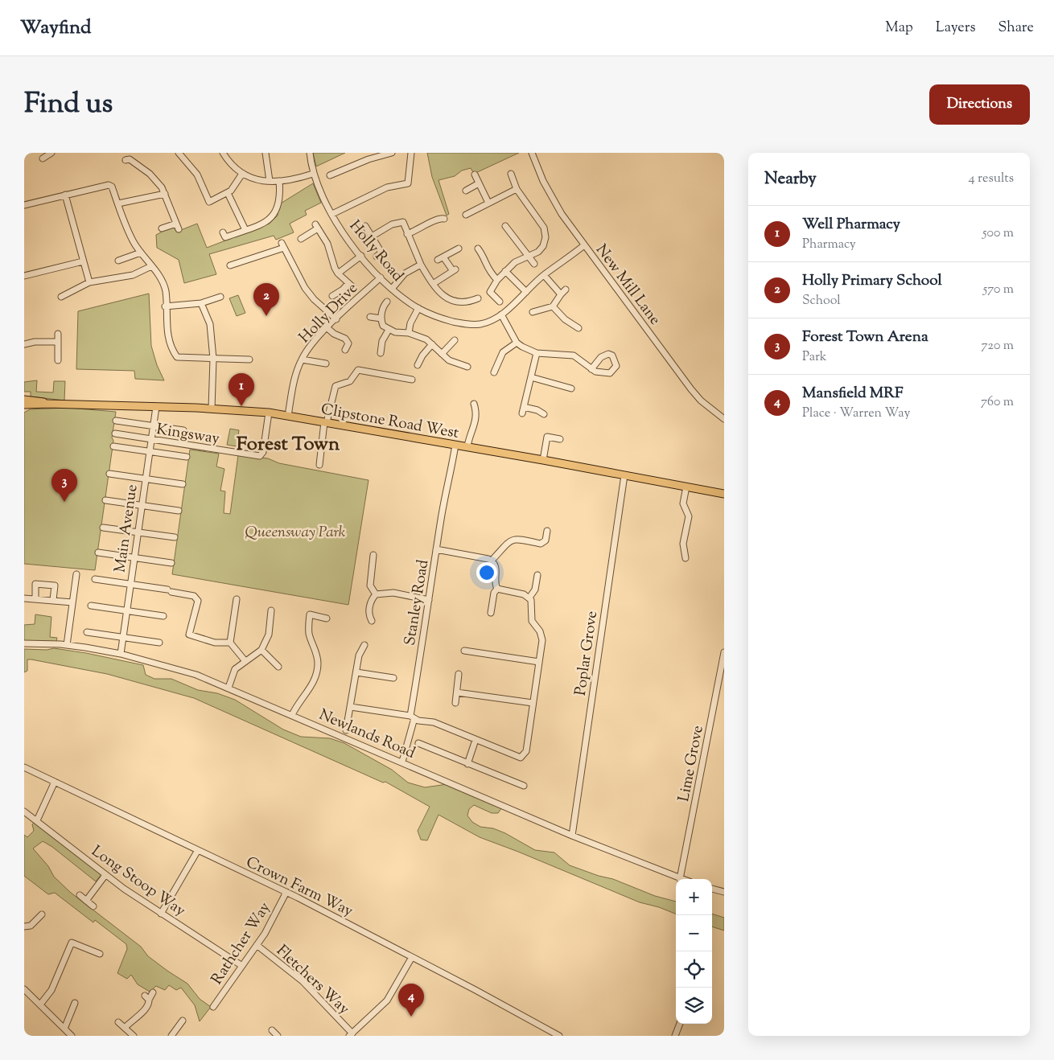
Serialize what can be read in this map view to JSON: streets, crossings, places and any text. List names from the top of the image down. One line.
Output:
{"streets":{"main road":["Clipstone Road West"],"street":["Holly Road","New Mill Lane","Holly Drive","Kingsway","Main Avenue","Stanley Road","Poplar Grove","Newlands Road","Lime Grove","Long Stoop Way","Crown Farm Way","Rathcher Way","Fletchers Way"]},"crossings":[["Holly Road","New Mill Lane"],["Holly Road","Holly Drive"],["Holly Drive","Clipstone Road West"],["Clipstone Road West","Kingsway"],["Clipstone Road West","Main Avenue"],["Clipstone Road West","Stanley Road"],["Clipstone Road West","Poplar Grove"],["Kingsway","Main Avenue"],["Main Avenue","Newlands Road"],["Stanley Road","Newlands Road"],["Poplar Grove","Newlands Road"],["Newlands Road","Lime Grove"],["Long Stoop Way","Rathcher Way"],["Crown Farm Way","Rathcher Way"],["Rathcher Way","Fletchers Way"]],"districts":["Forest Town"],"parks":["Queensway Park"],"page":{"header":"Wayfind","nav":["Map","Layers","Share"],"title":"Find us","buttons":"Directions","heading":["Nearby","4 results"],"list":[{"mark":"1","name":"Well Pharmacy","note":"Pharmacy","value":"500 m"},{"mark":"2","name":"Holly Primary School","note":"School","value":"570 m"},{"mark":"3","name":"Forest Town Arena","note":"Park","value":"720 m"},{"mark":"4","name":"Mansfield MRF","note":"Place · Warren Way","value":"760 m"}],"pins":["2","1","3","4"],"map_buttons":["+","−"]}}
